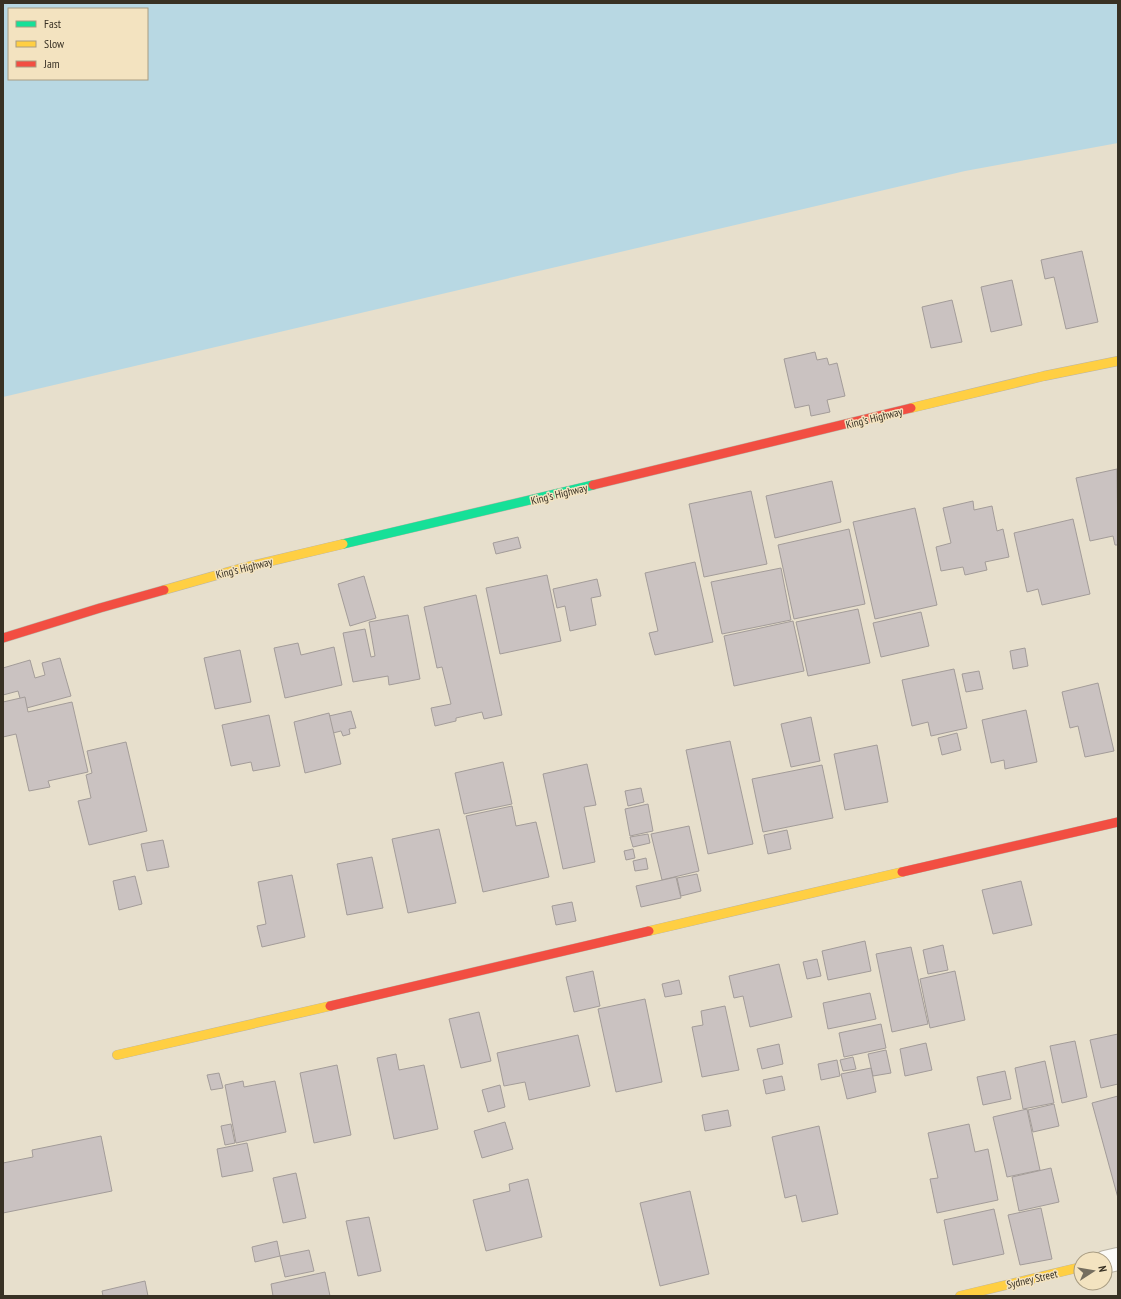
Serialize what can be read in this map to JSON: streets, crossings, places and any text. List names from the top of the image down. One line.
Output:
{"streets":{"main road":["King's Highway","Sydney Street"]},"legend":["Fast","Slow","Jam"],"north":"right"}
